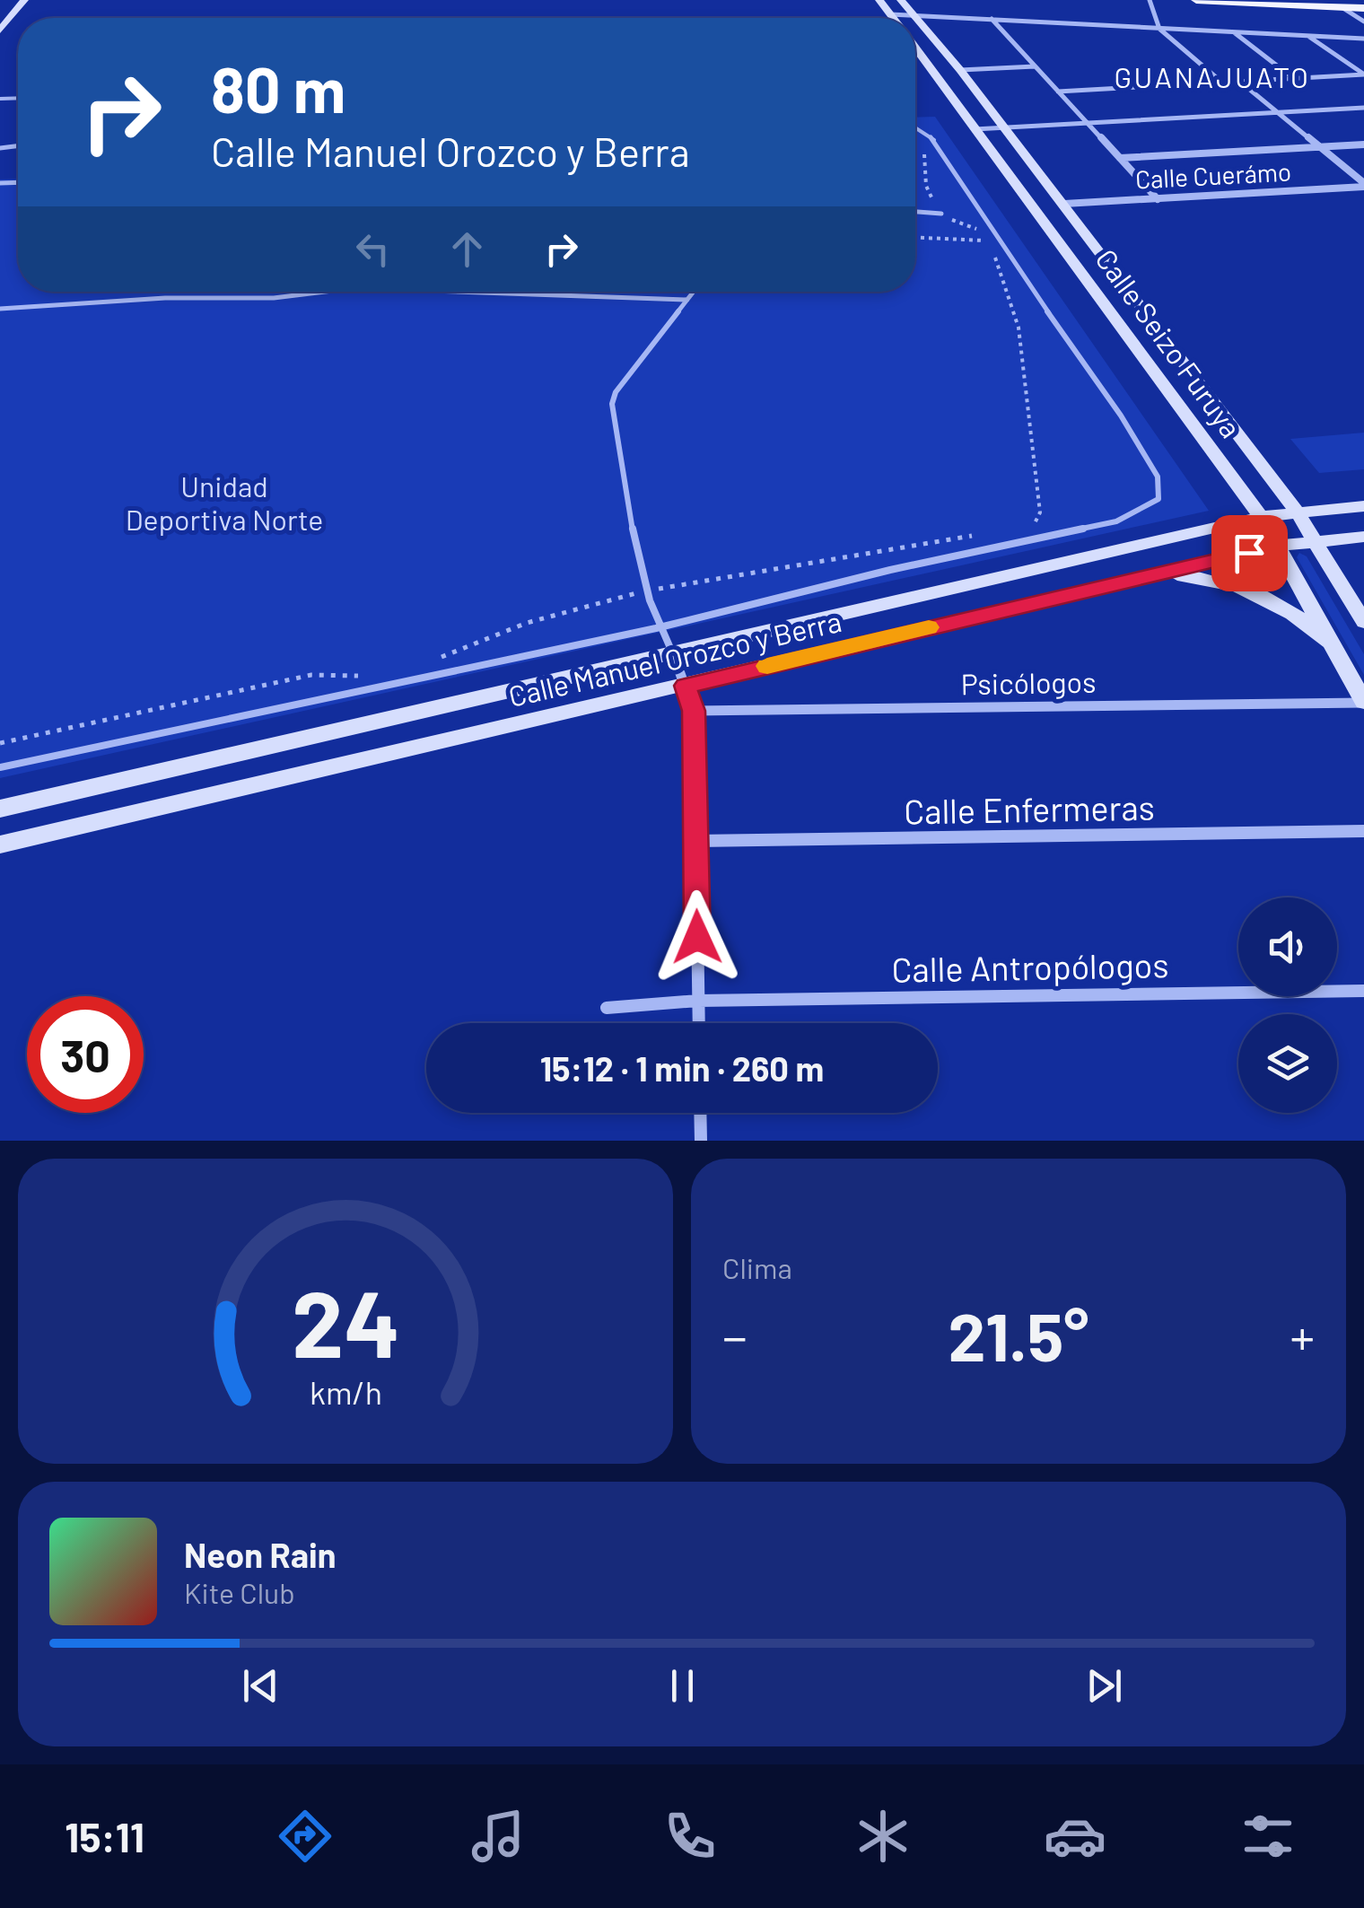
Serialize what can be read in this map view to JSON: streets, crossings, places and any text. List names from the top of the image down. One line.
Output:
{"streets":{"street":["Calle Cuerámo","Calle Seizo Furuya","Calle Manuel Orozco y Berra","Psicólogos","Calle Enfermeras","Calle Antropólogos"]},"crossings":[["Calle Cuerámo","Calle Seizo Furuya"],["Calle Seizo Furuya","Calle Manuel Orozco y Berra"],["Calle Seizo Furuya","Psicólogos"]],"districts":["GUANAJUATO"],"parks":["Unidad Deportiva Norte"],"page":{"turn":["80 m","Calle Manuel Orozco y Berra"],"limit":"30","trip":"15:12 · 1 min · 260 m","tile":"Clima","heat":["−","21.5°","+"],"song":["Neon Rain","Kite Club"],"tabs":"15:11","gauge":["24","km/h"]}}
